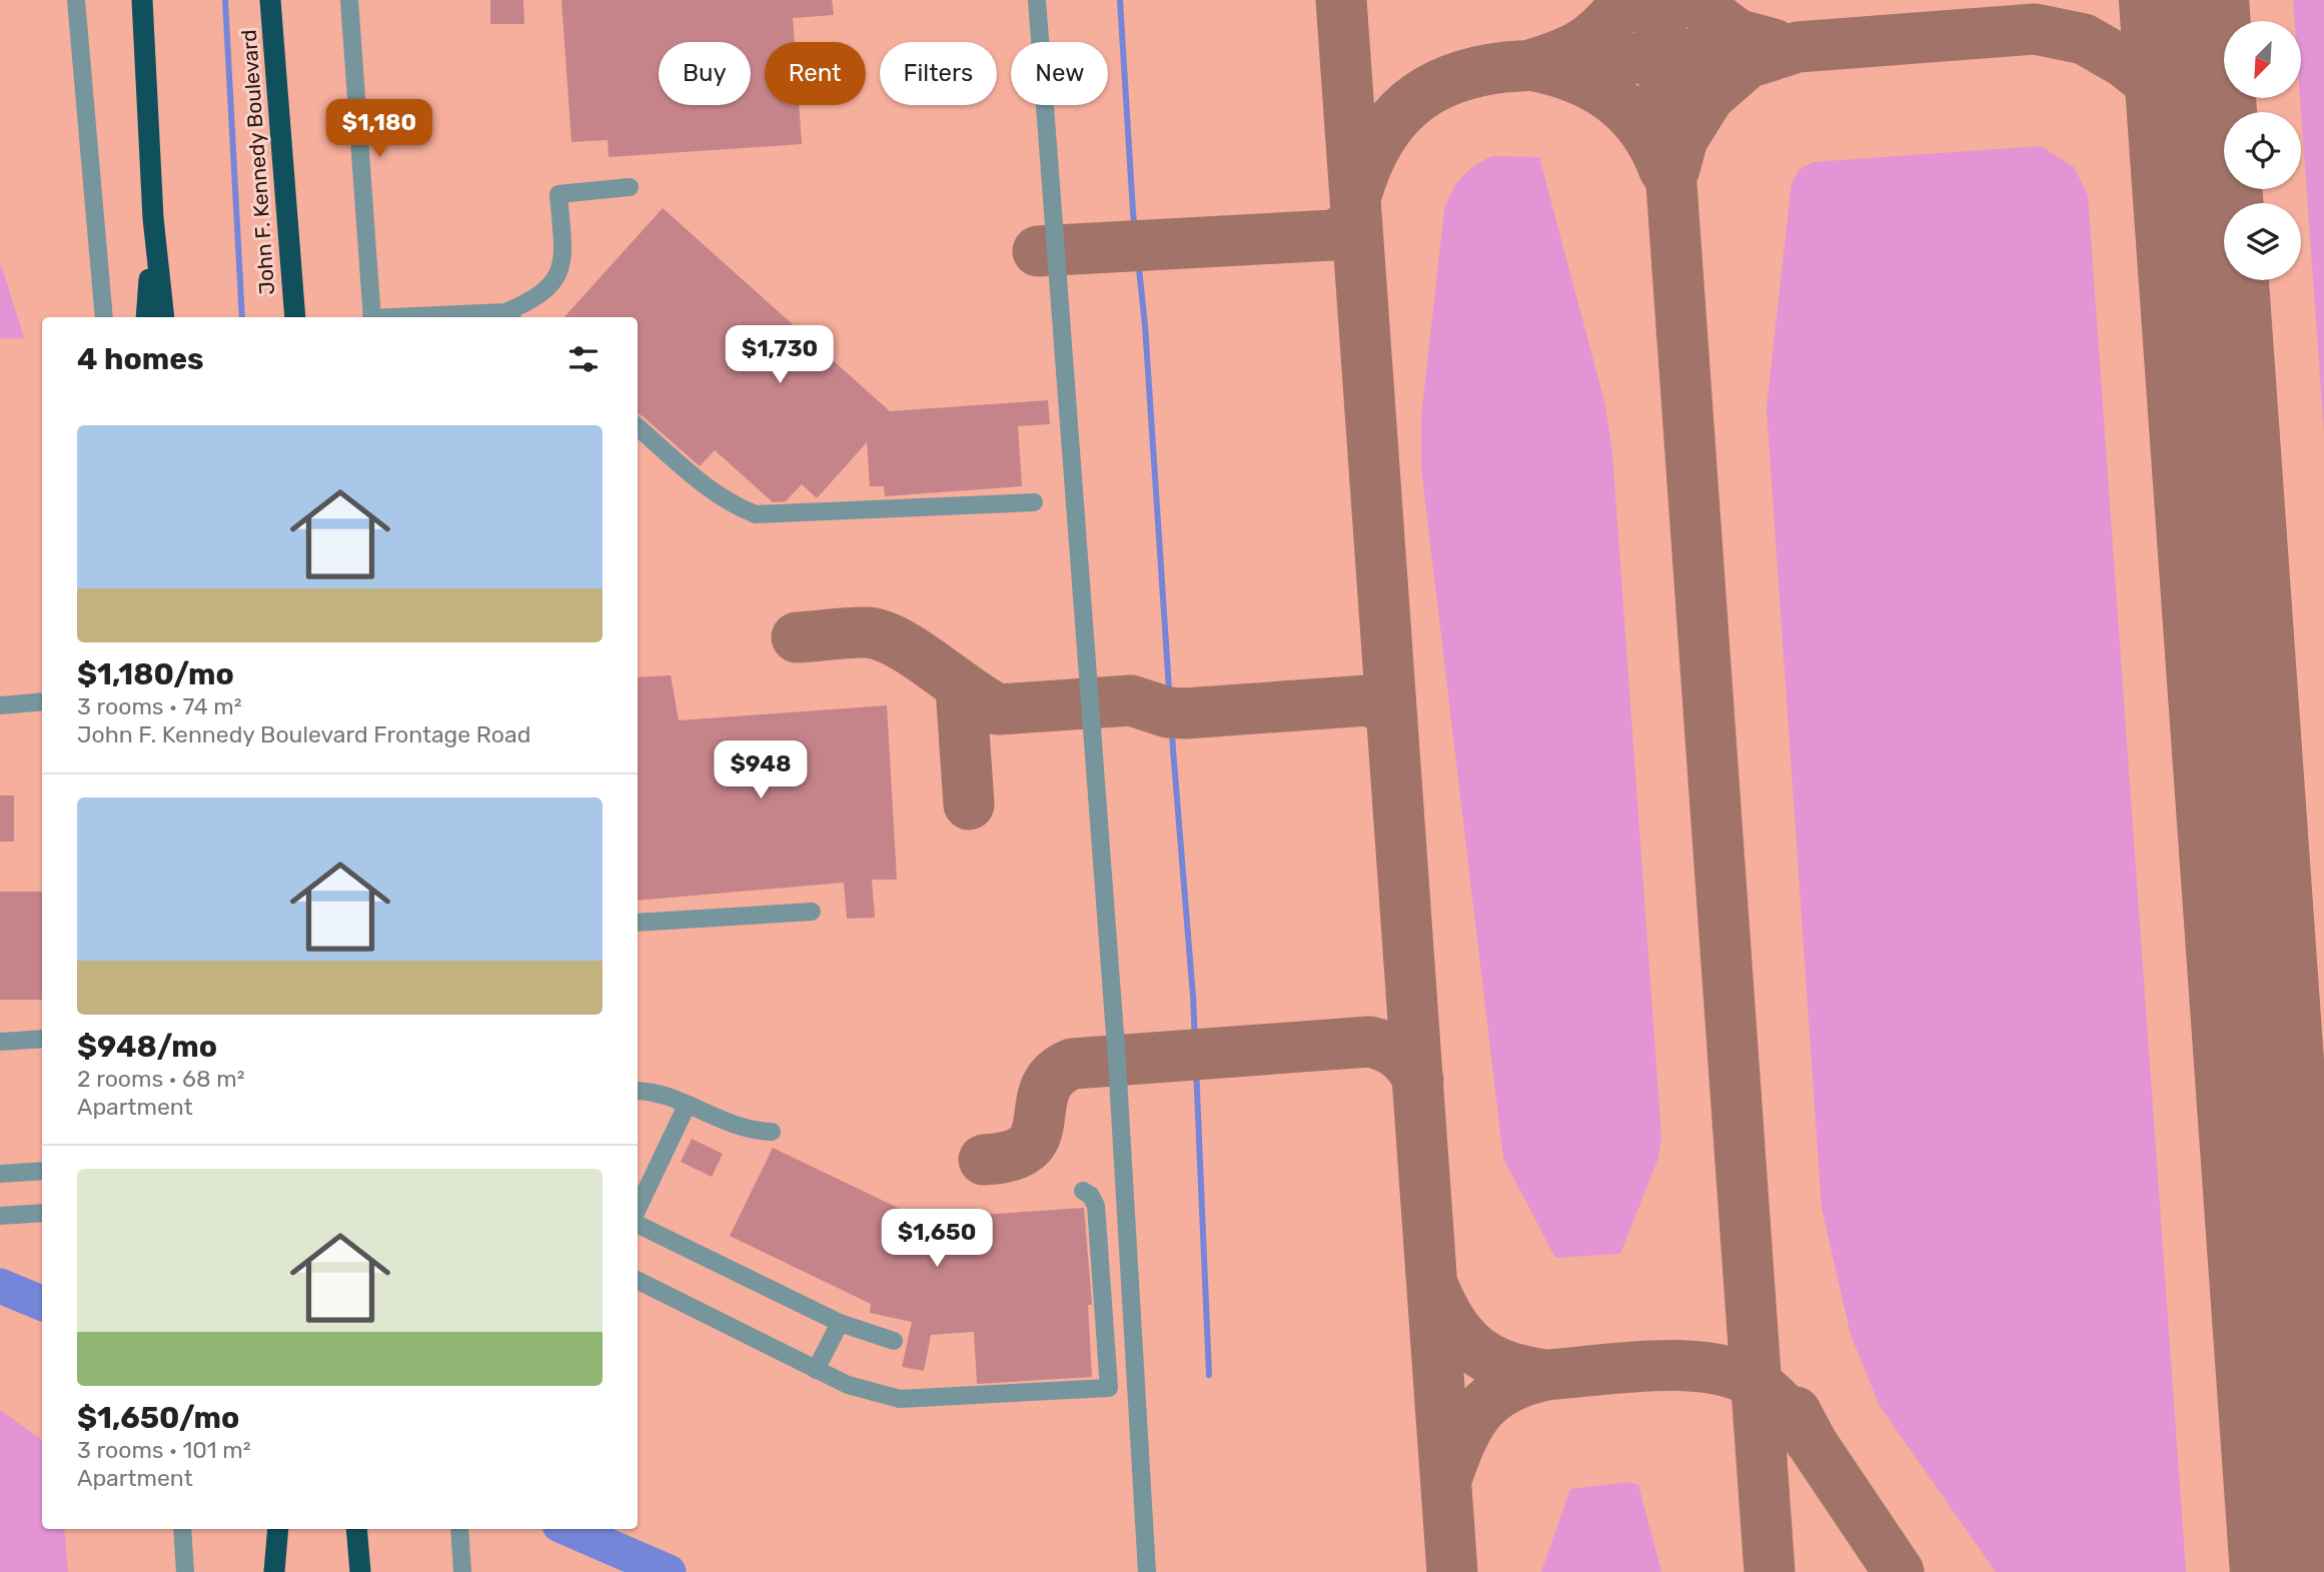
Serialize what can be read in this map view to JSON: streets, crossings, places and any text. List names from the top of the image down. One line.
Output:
{"streets":{"highway":["John F. Kennedy Boulevard"]},"north":"bottom left","page":{"chip":["Buy","Rent","Filters","New"],"price":["$1,180","$1,730","$948","$1,650"],"heading":"4 homes","list":[{"name":"$1,180/mo","note":"3 rooms · 74 m² · John F. Kennedy Boulevard Frontage Road"},{"name":"$948/mo","note":"2 rooms · 68 m² · Apartment"},{"name":"$1,650/mo","note":"3 rooms · 101 m² · Apartment"}]}}
